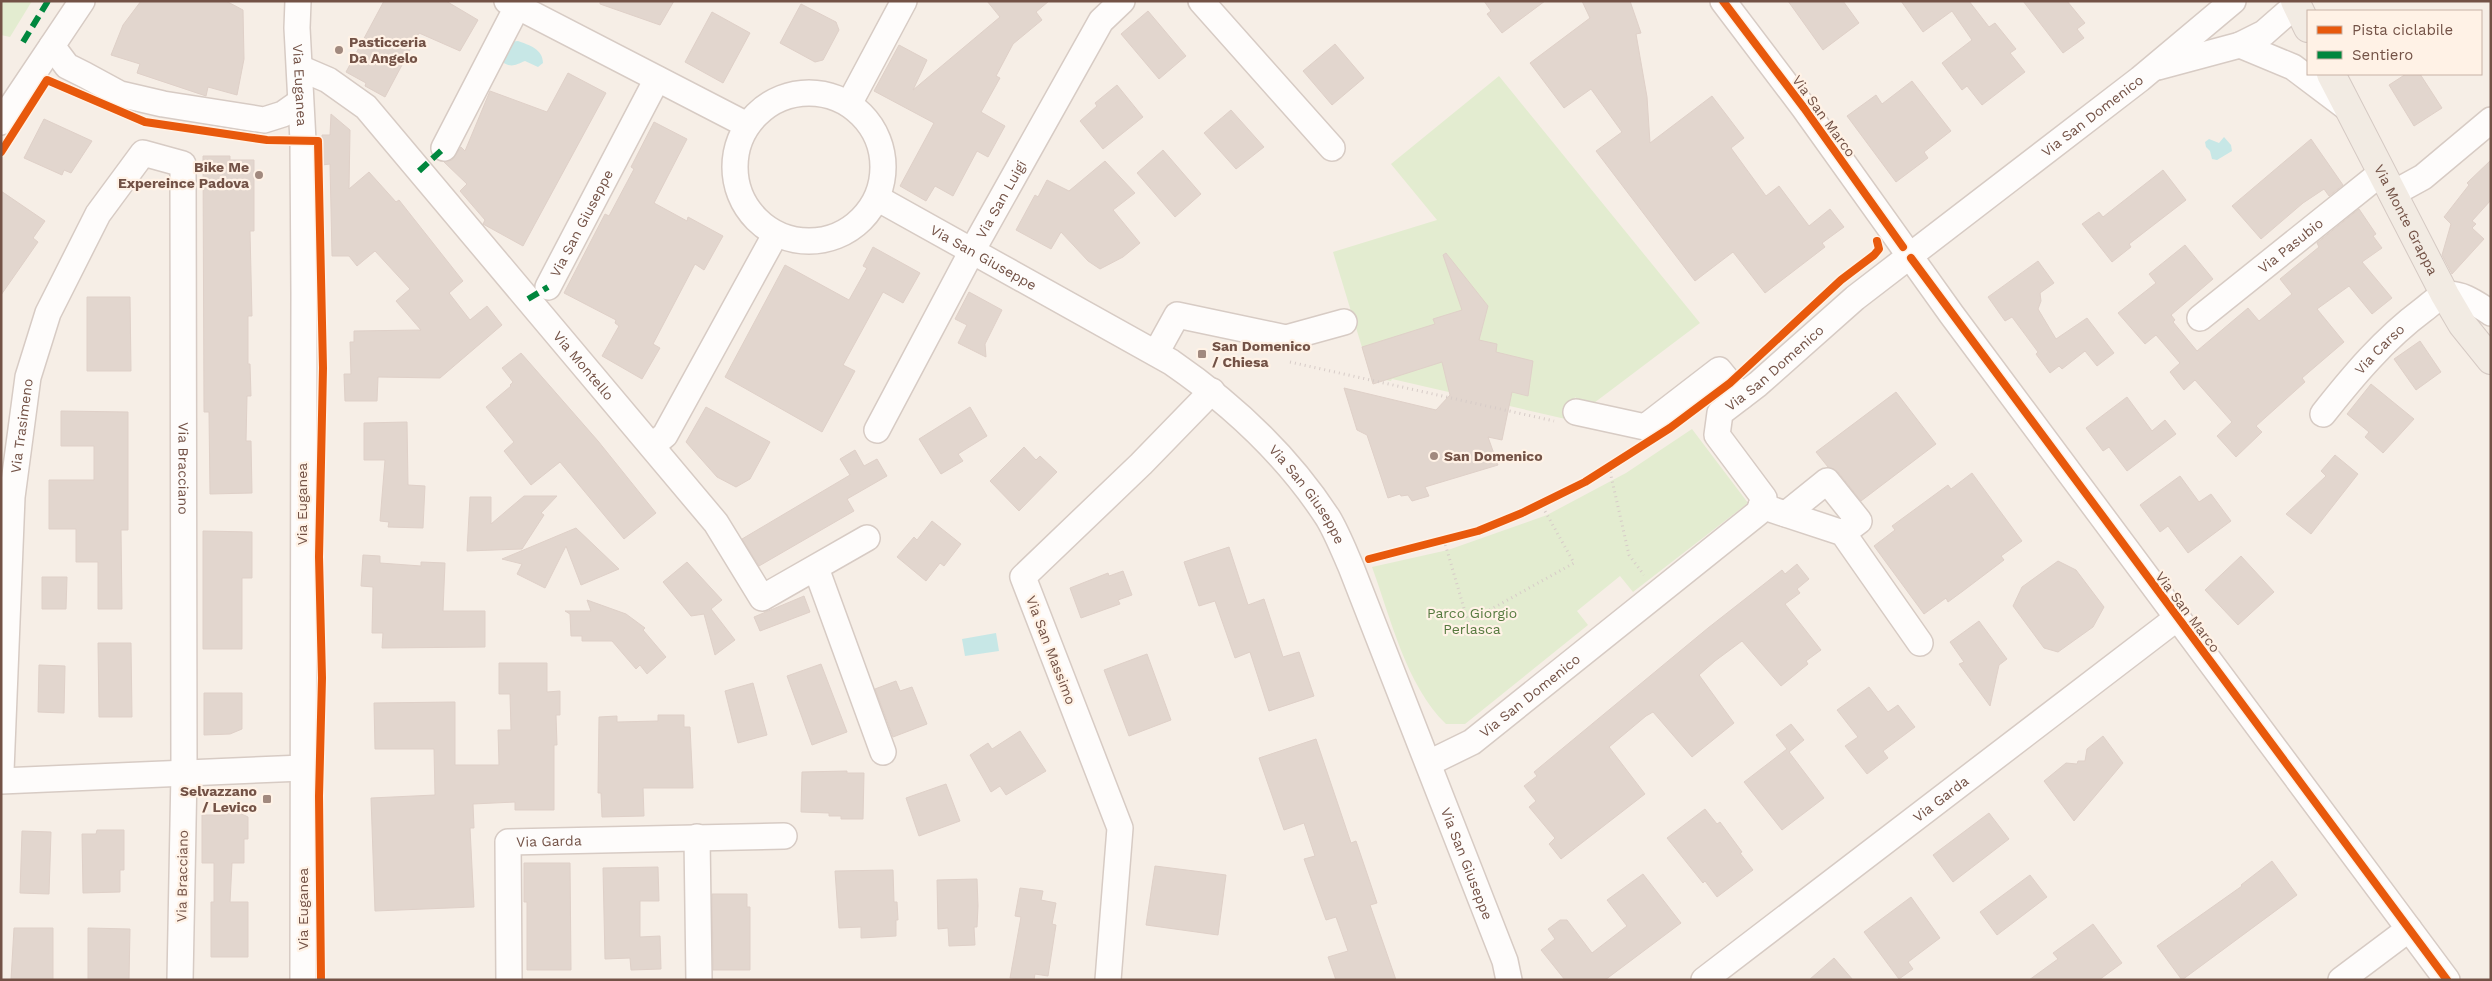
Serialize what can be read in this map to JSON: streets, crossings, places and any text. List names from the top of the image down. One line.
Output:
{"streets":{"main road":["Via Monte Grappa"],"street":["Via Euganea","Via San Marco","Via San Domenico","Via San Luigi","Via San Giuseppe","Via Pasubio","Via Carso","Via Montello","Via Trasimeno","Via Bracciano","Via San Massimo","Via Garda"]},"crossings":[["Via Euganea","Via Montello"],["Via San Marco","Via San Domenico"],["Via San Marco","Via Garda"],["Via San Domenico","Via San Giuseppe"],["Via San Luigi","Via San Giuseppe"],["Via Monte Grappa","Via Pasubio"],["Via Monte Grappa","Via Carso"],["Via San Giuseppe","Via San Massimo"],["Via Trasimeno","Via Bracciano"]],"parks":["Parco Giorgio Perlasca"],"places":{"other":["Pasticceria Da Angelo","Bike Me Expereince Padova","San Domenico"],"transit":["San Domenico / Chiesa","Selvazzano / Levico"]},"legend":["Pista ciclabile","Sentiero"]}
